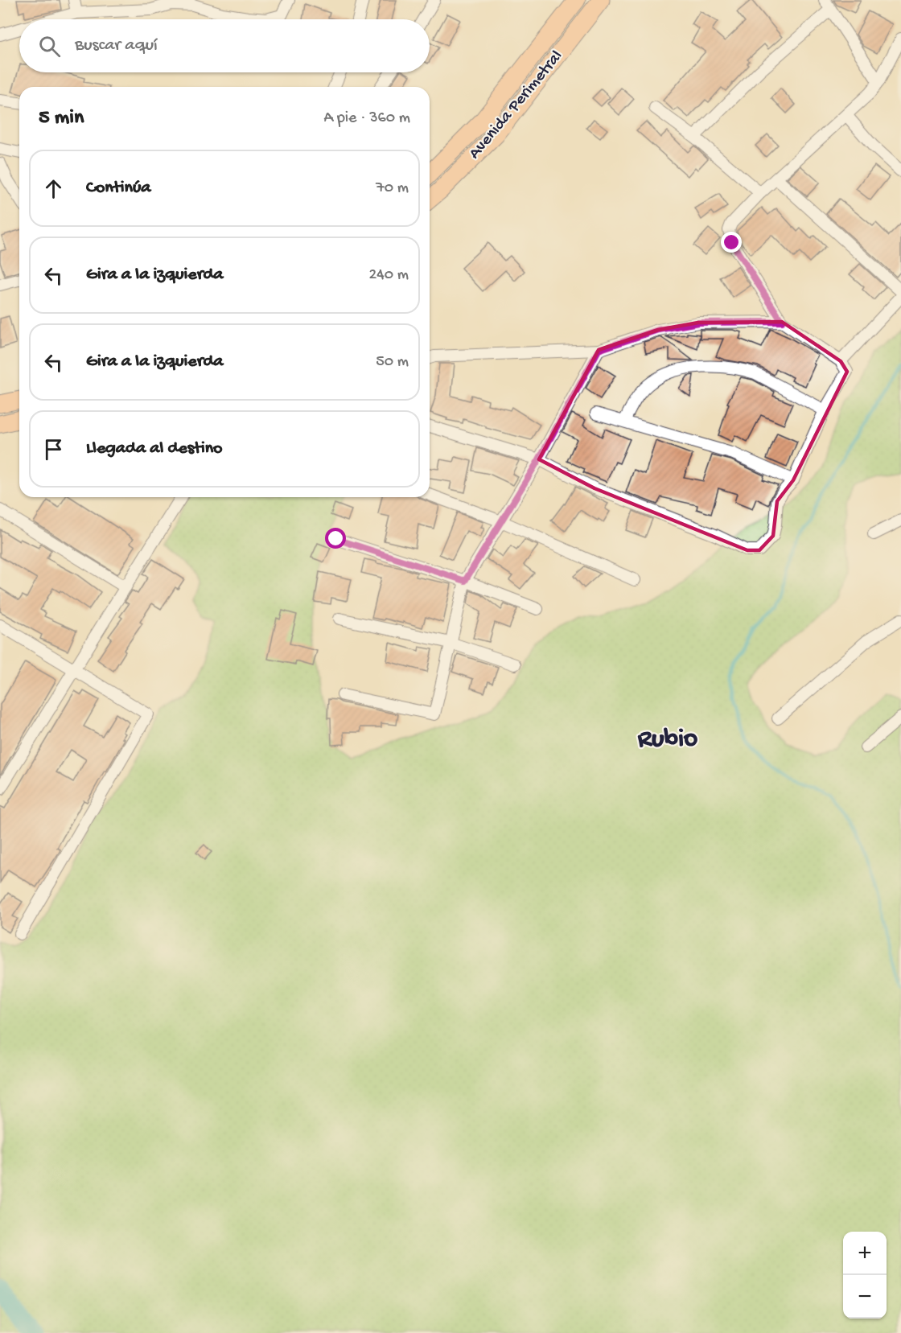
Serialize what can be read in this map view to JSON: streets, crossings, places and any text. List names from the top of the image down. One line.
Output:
{"streets":{"main road":["Avenida Perimetral"]},"districts":["Rubio"],"page":{"search":"Buscar aquí","heading":["5 min","A pie · 360 m"],"list":[["Continúa","70 m"],["Gira a la izquierda","240 m"],["Gira a la izquierda","50 m"],"Llegada al destino"],"map_buttons":["+","−"]}}
